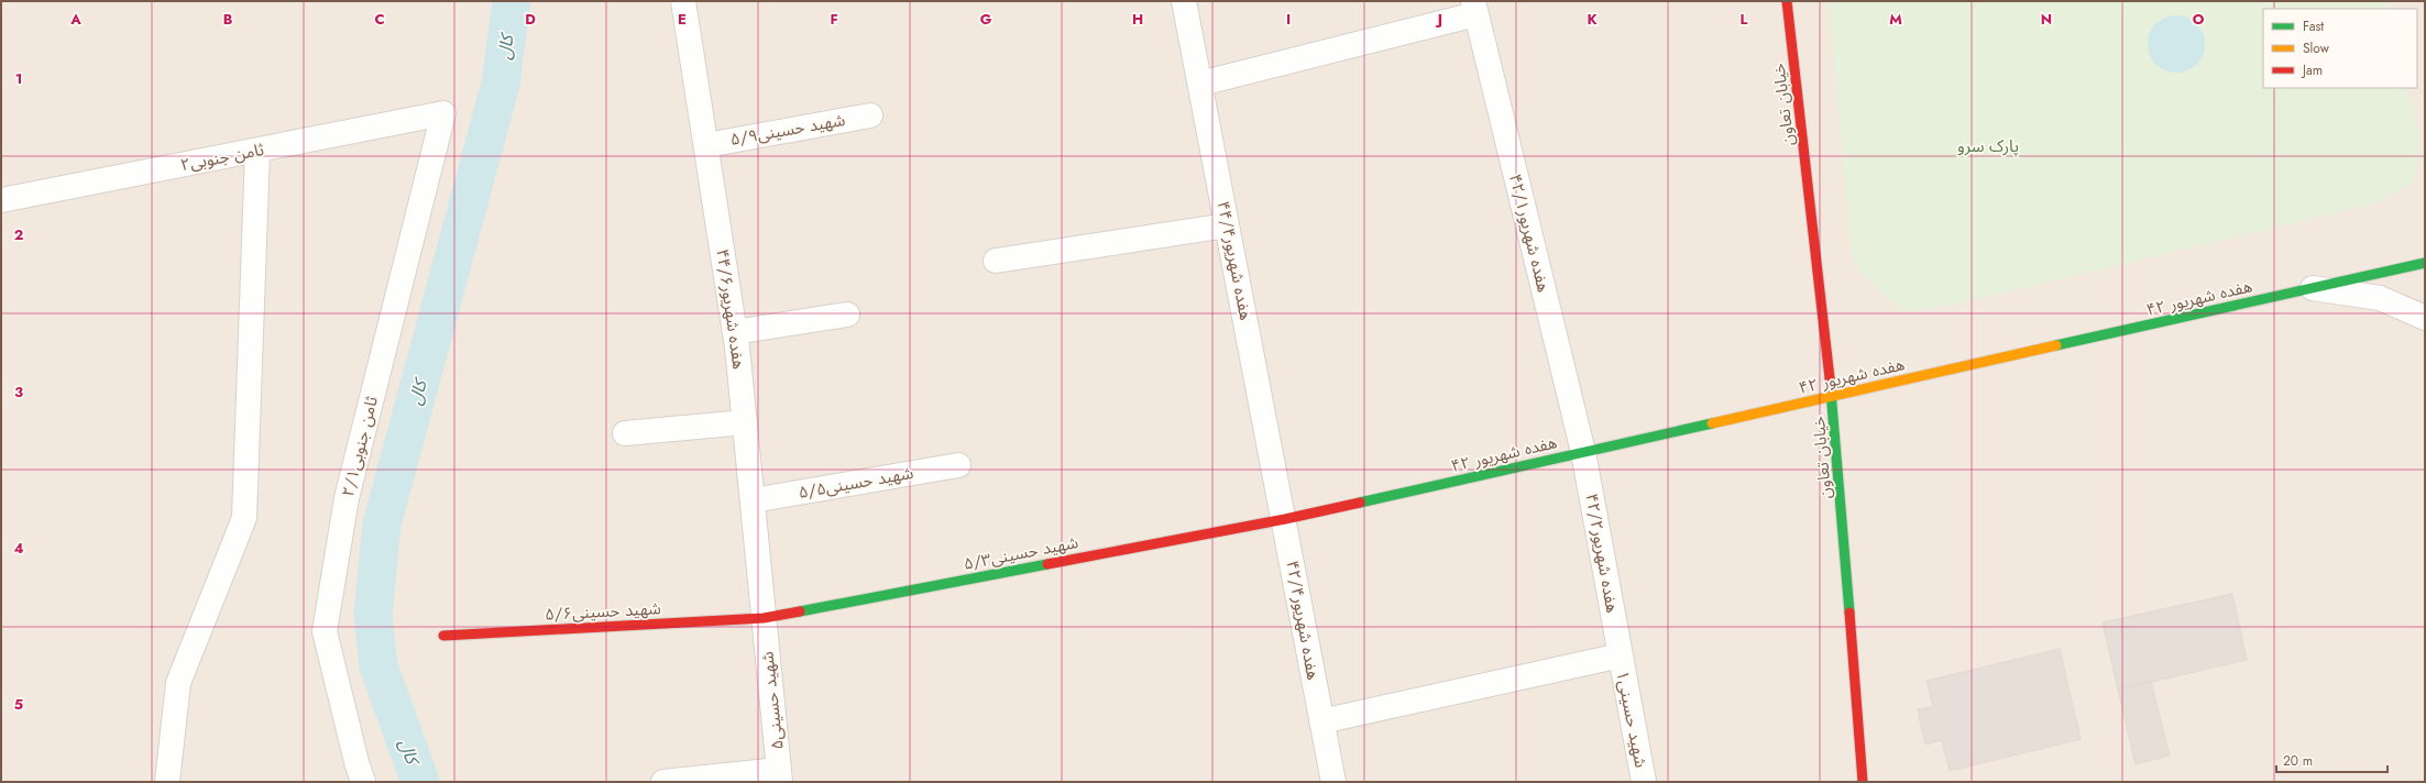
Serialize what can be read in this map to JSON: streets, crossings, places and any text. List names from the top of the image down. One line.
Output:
{"streets":{"street":["خیابان تعاون","شهید حسینی۵/۹","ثامن جنوبی۲","هفده شهریور۴۲/۱","هفده شهریور۴۴/۴","هفده شهریور ۴۲","هفده شهریور۴۴/۶","ثامن جنوبی۲/۱","شهید حسینی۵/۵","شهید حسینی۵/۳","هفده شهریور۴۲/۲","شهید حسینی۵/۶","هفده شهریور۴۲/۴","شهید حسینی۵","شهید حسینی۱"]},"crossings":[["خیابان تعاون","هفده شهریور ۴۲"],["شهید حسینی۵/۹","هفده شهریور۴۴/۶"],["ثامن جنوبی۲","ثامن جنوبی۲/۱"],["هفده شهریور۴۲/۱","هفده شهریور ۴۲"],["هفده شهریور۴۲/۱","هفده شهریور۴۲/۲"],["هفده شهریور۴۴/۴","هفده شهریور ۴۲"],["هفده شهریور۴۴/۴","شهید حسینی۵/۳"],["هفده شهریور۴۴/۴","هفده شهریور۴۲/۴"],["هفده شهریور ۴۲","شهید حسینی۵/۳"],["هفده شهریور ۴۲","هفده شهریور۴۲/۲"],["هفده شهریور ۴۲","هفده شهریور۴۲/۴"],["هفده شهریور۴۴/۶","شهید حسینی۵/۵"],["هفده شهریور۴۴/۶","شهید حسینی۵/۳"],["هفده شهریور۴۴/۶","شهید حسینی۵/۶"],["هفده شهریور۴۴/۶","شهید حسینی۵"],["شهید حسینی۵/۳","شهید حسینی۵/۶"],["شهید حسینی۵/۳","هفده شهریور۴۲/۴"],["شهید حسینی۵/۳","شهید حسینی۵"],["هفده شهریور۴۲/۲","شهید حسینی۱"],["شهید حسینی۵/۶","شهید حسینی۵"]],"water":["کال"],"parks":["پارک سرو"],"legend":["Fast","Slow","Jam"],"scale_bar":"20 m","grid":{"columns":["A","B","C","D","E","F","G","H","I","J","K","L","M","N","O"],"rows":["1","2","3","4","5"]}}
